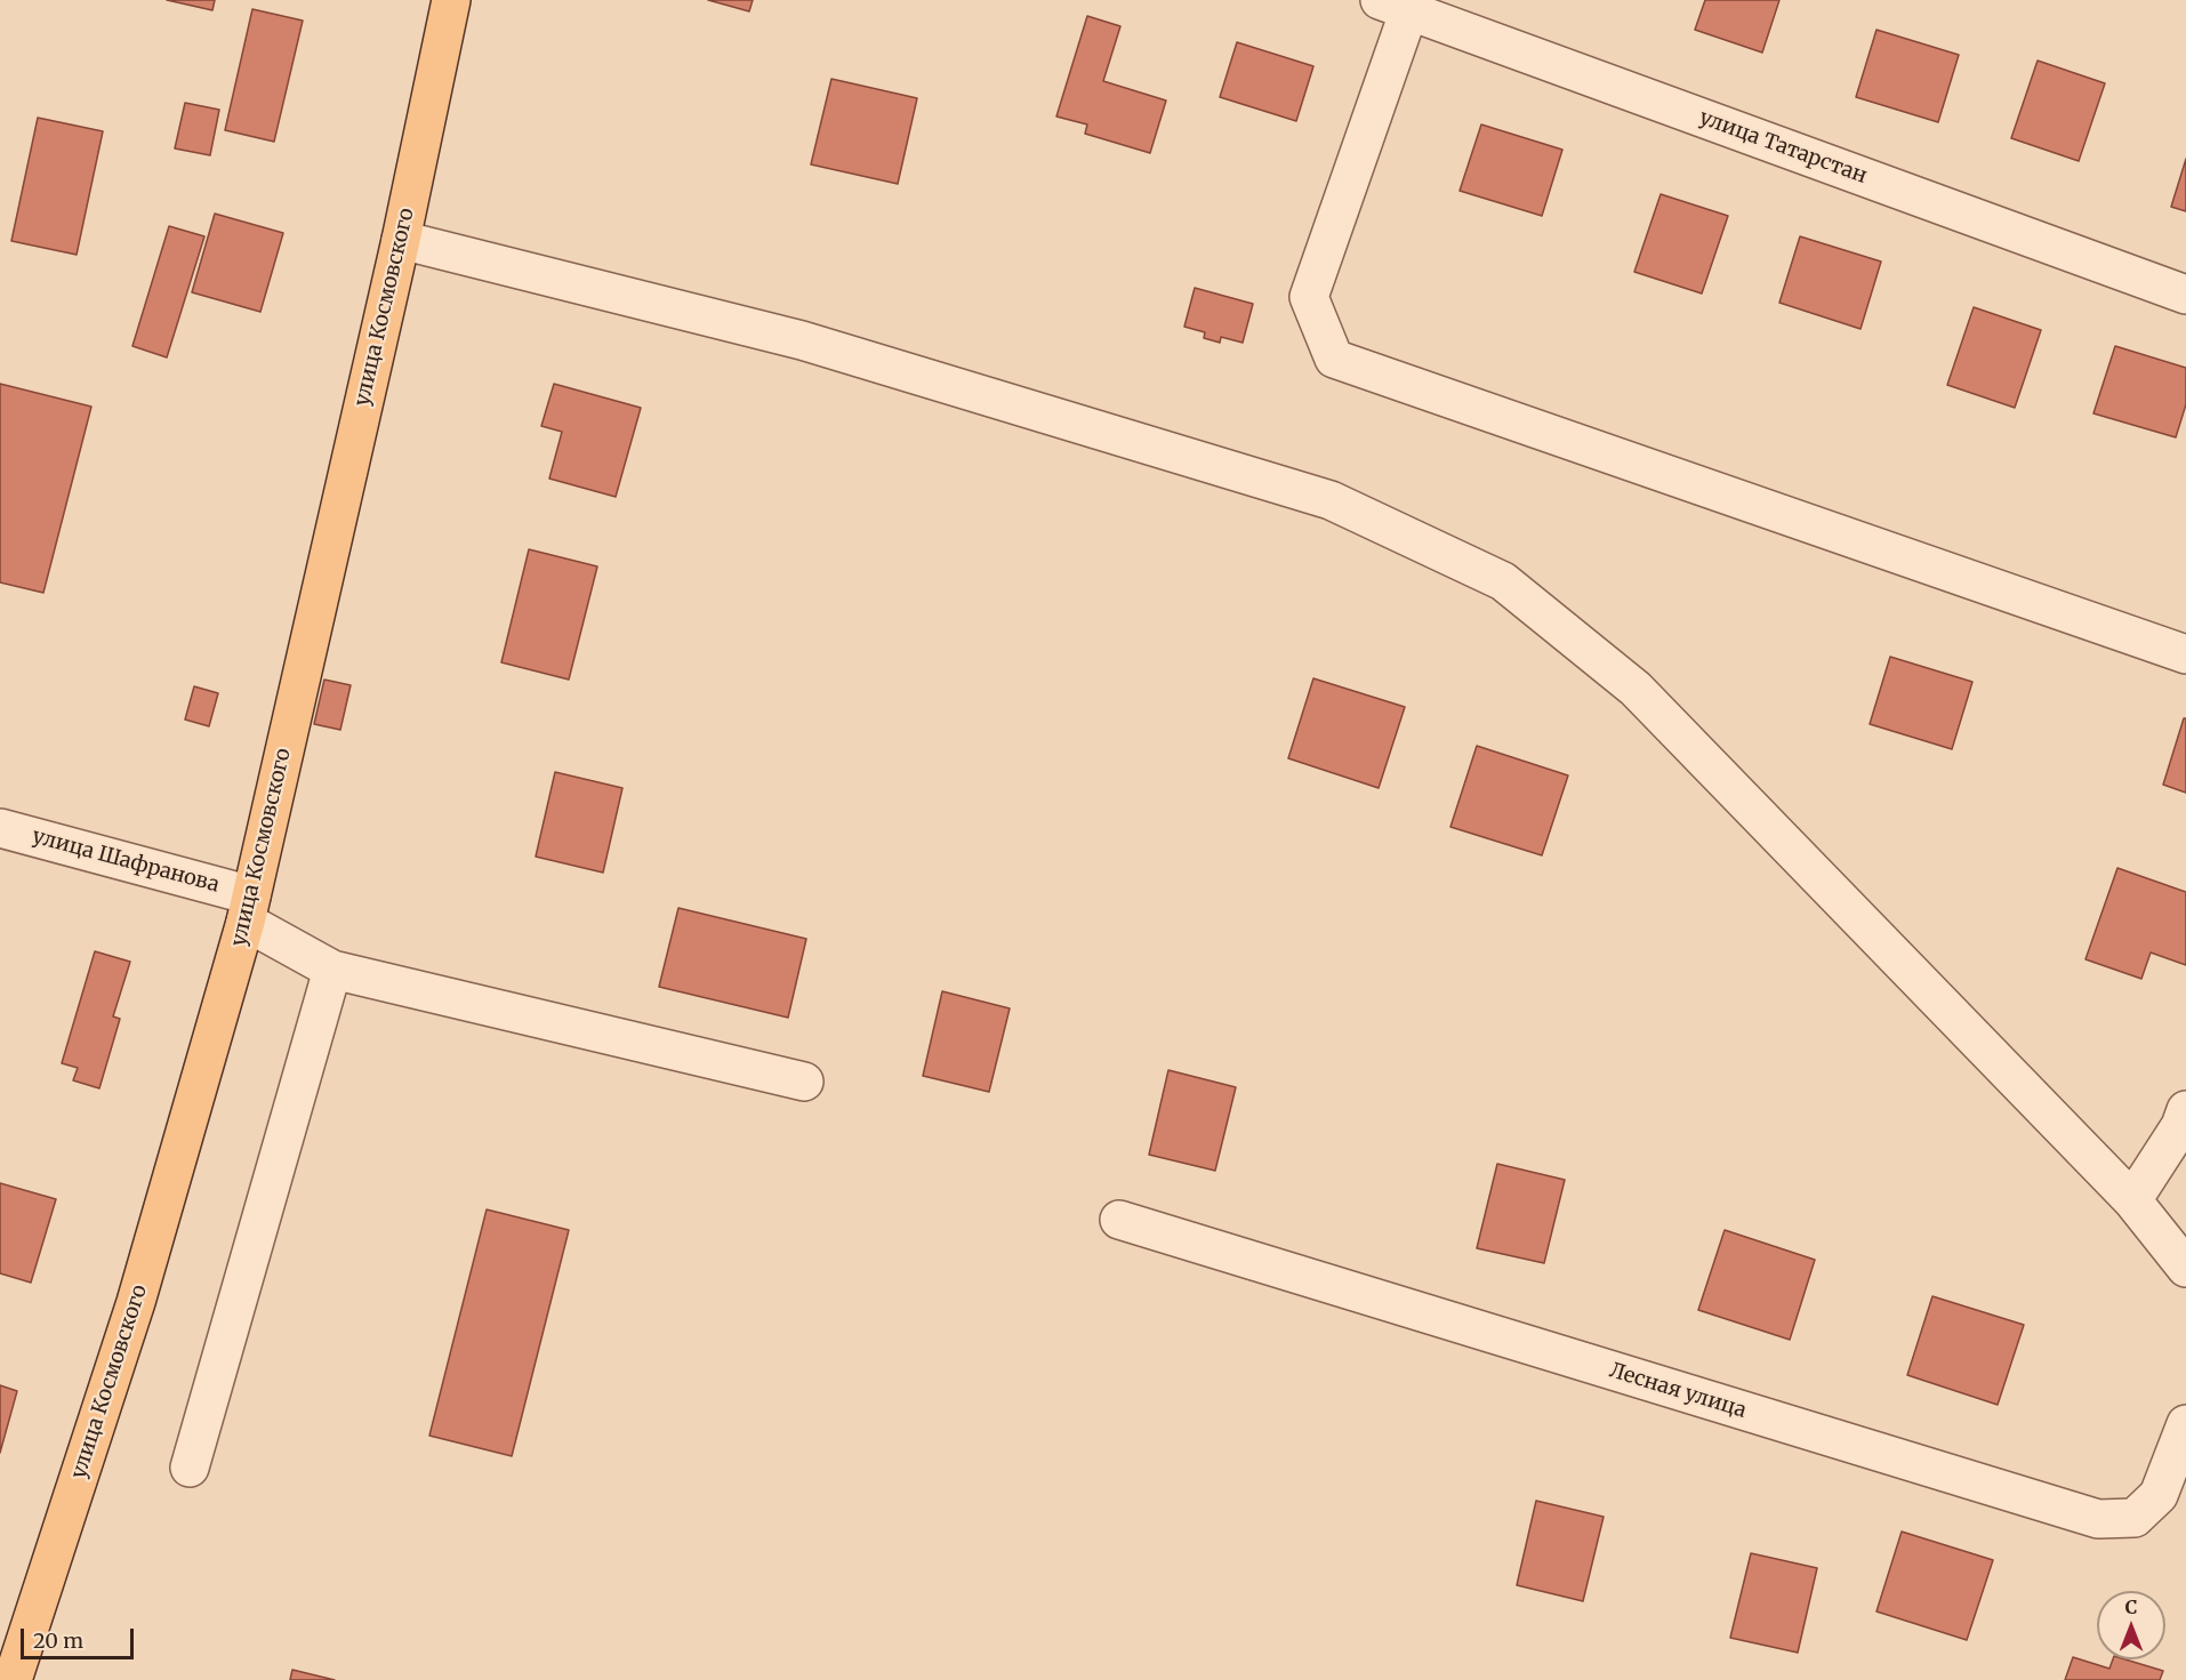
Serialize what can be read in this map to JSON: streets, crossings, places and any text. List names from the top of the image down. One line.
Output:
{"streets":{"main road":["улица Космовского"],"street":["улица Татарстан","улица Шафранова","Лесная улица"]},"crossings":[["улица Космовского","улица Шафранова"]],"scale_bar":"20 m","north":"top"}
